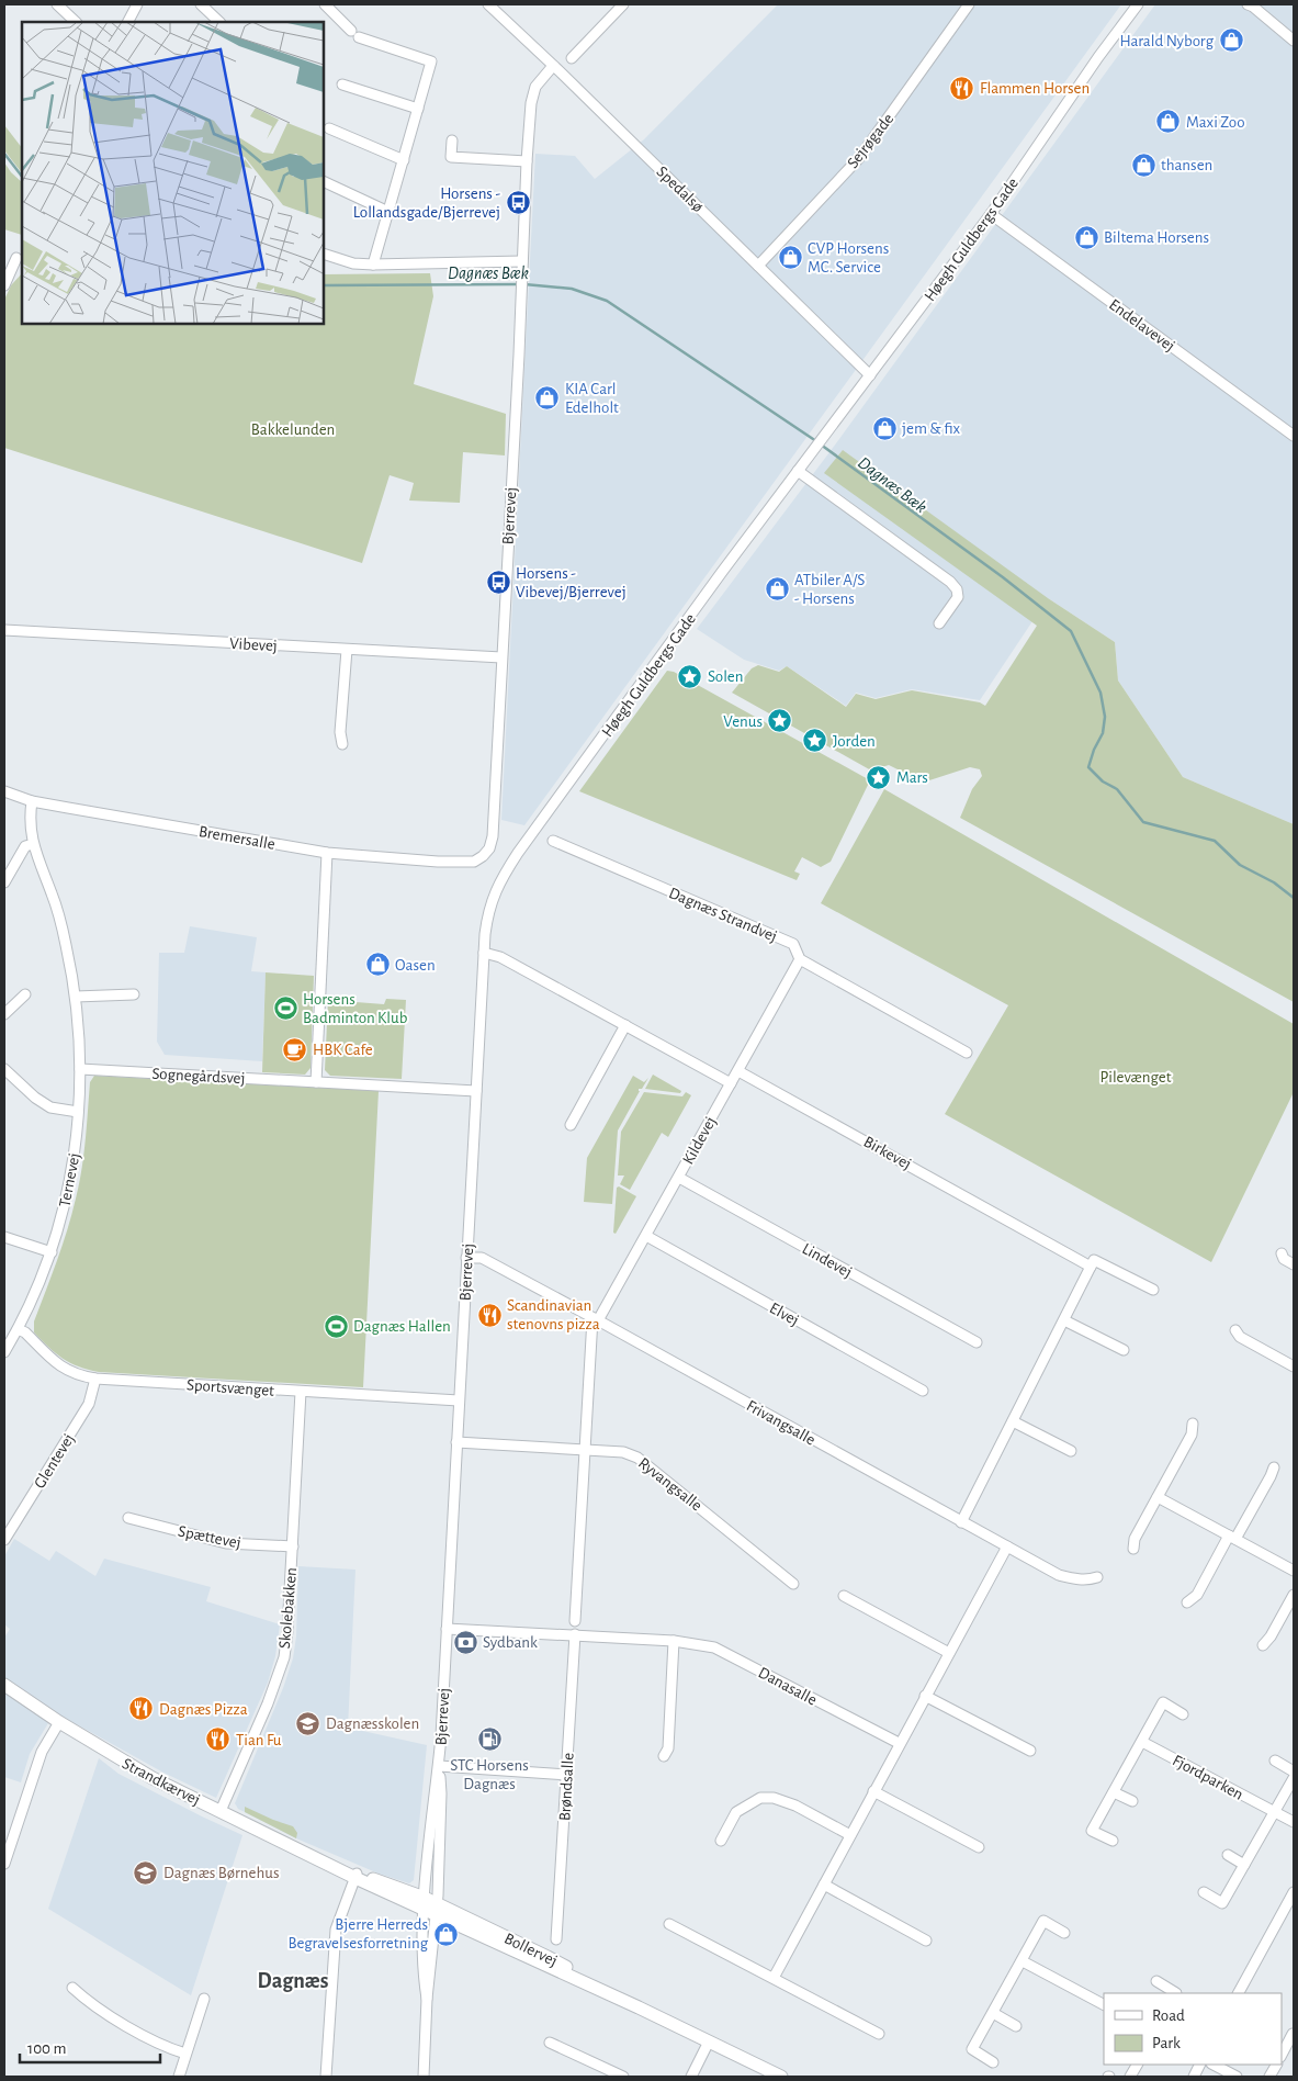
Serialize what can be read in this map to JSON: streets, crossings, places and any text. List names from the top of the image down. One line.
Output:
{"streets":{"main road":["Strandkærvej","Bollervej"],"street":["Sejrøgade","Spedalsø","Høegh Guldbergs Gade","Endelavevej","Bjerrevej","Vibevej","Bremersalle","Dagnæs Strandvej","Sognegårdsvej","Kildevej","Birkevej","Ternevej","Lindevej","Elvej","Sportsvænget","Frivangsalle","Glentevej","Ryvangsalle","Spættevej","Skolebakken","Danasalle","Fjordparken","Brøndsalle"]},"crossings":[["Sejrøgade","Spedalsø"],["Spedalsø","Høegh Guldbergs Gade"],["Spedalsø","Bjerrevej"],["Høegh Guldbergs Gade","Endelavevej"],["Høegh Guldbergs Gade","Bjerrevej"],["Bjerrevej","Vibevej"],["Bjerrevej","Bremersalle"],["Bjerrevej","Sognegårdsvej"],["Bjerrevej","Sportsvænget"],["Bjerrevej","Frivangsalle"],["Bjerrevej","Ryvangsalle"],["Bjerrevej","Danasalle"],["Bjerrevej","Strandkærvej"],["Bjerrevej","Bollervej"],["Bremersalle","Ternevej"],["Dagnæs Strandvej","Kildevej"],["Sognegårdsvej","Ternevej"],["Kildevej","Birkevej"],["Kildevej","Lindevej"],["Kildevej","Elvej"],["Kildevej","Frivangsalle"],["Ternevej","Sportsvænget"],["Sportsvænget","Glentevej"],["Sportsvænget","Skolebakken"],["Spættevej","Skolebakken"],["Skolebakken","Strandkærvej"],["Danasalle","Brøndsalle"],["Strandkærvej","Bollervej"]],"districts":["Dagnæs"],"water":["Dagnæs Bæk"],"parks":["Bakkelunden","Pilevænget"],"places":{"shop":["Harald Nyborg","Maxi Zoo","thansen","Biltema Horsens","CVP Horsens MC. Service","KIA Carl Edelholt","jem & fix","ATbiler A/S - Horsens","Oasen","Bjerre Herreds Begravelsesforretning"],"restaurant":["Flammen Horsen","Scandinavian stenovns pizza","Dagnæs Pizza","Tian Fu"],"bus stop":["Horsens - Lollandsgade/Bjerrevej","Horsens - Vibevej/Bjerrevej"],"place":["Solen","Venus","Jorden","Mars"],"sports":["Horsens Badminton Klub","Dagnæs Hallen"],"cafe":["HBK Cafe"],"bank":["Sydbank"],"school or university":["Dagnæsskolen","Dagnæs Børnehus"],"fuel station":["STC Horsens Dagnæs"]},"legend":["Road","Park"],"scale_bar":"100 m"}
